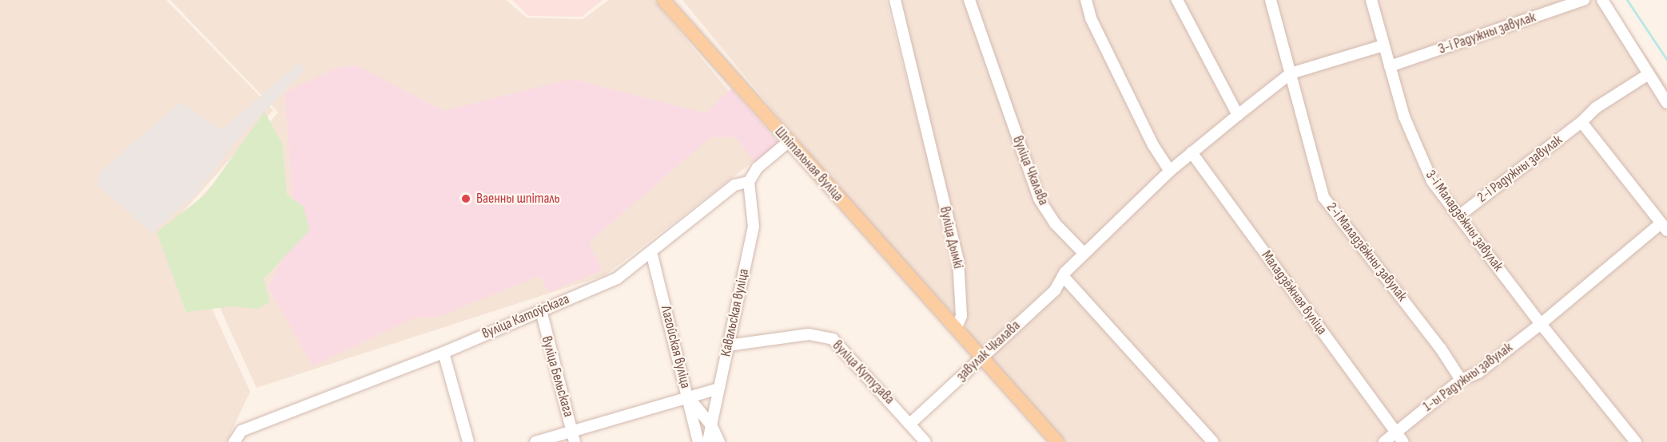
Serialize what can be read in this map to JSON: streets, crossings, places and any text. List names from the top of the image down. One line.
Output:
{"streets":{"main road":["Шпітальная вуліца"],"street":["3-і Радужны завулак","2-і Радужны завулак","вуліца Чкалава","3-і Маладзёжны завулак","вуліца Дымкі","2-і Маладзёжны завулак","Маладзёжная вуліца","Кавальская вуліца","вуліца Катоўскага","Лагойская вуліца","завулак Чкалава","вуліца Кутузава","вуліца Бельскага","1-ы Радужны завулак"]},"crossings":[["3-і Радужны завулак","3-і Маладзёжны завулак"],["Шпітальная вуліца","вуліца Дымкі"],["2-і Радужны завулак","3-і Маладзёжны завулак"],["3-і Маладзёжны завулак","1-ы Радужны завулак"],["2-і Маладзёжны завулак","1-ы Радужны завулак"],["Маладзёжная вуліца","1-ы Радужны завулак"],["Кавальская вуліца","вуліца Катоўскага"],["Кавальская вуліца","вуліца Кутузава"],["вуліца Катоўскага","Лагойская вуліца"],["вуліца Катоўскага","вуліца Бельскага"],["завулак Чкалава","вуліца Кутузава"]],"places":["Ваенны шпіталь"]}
